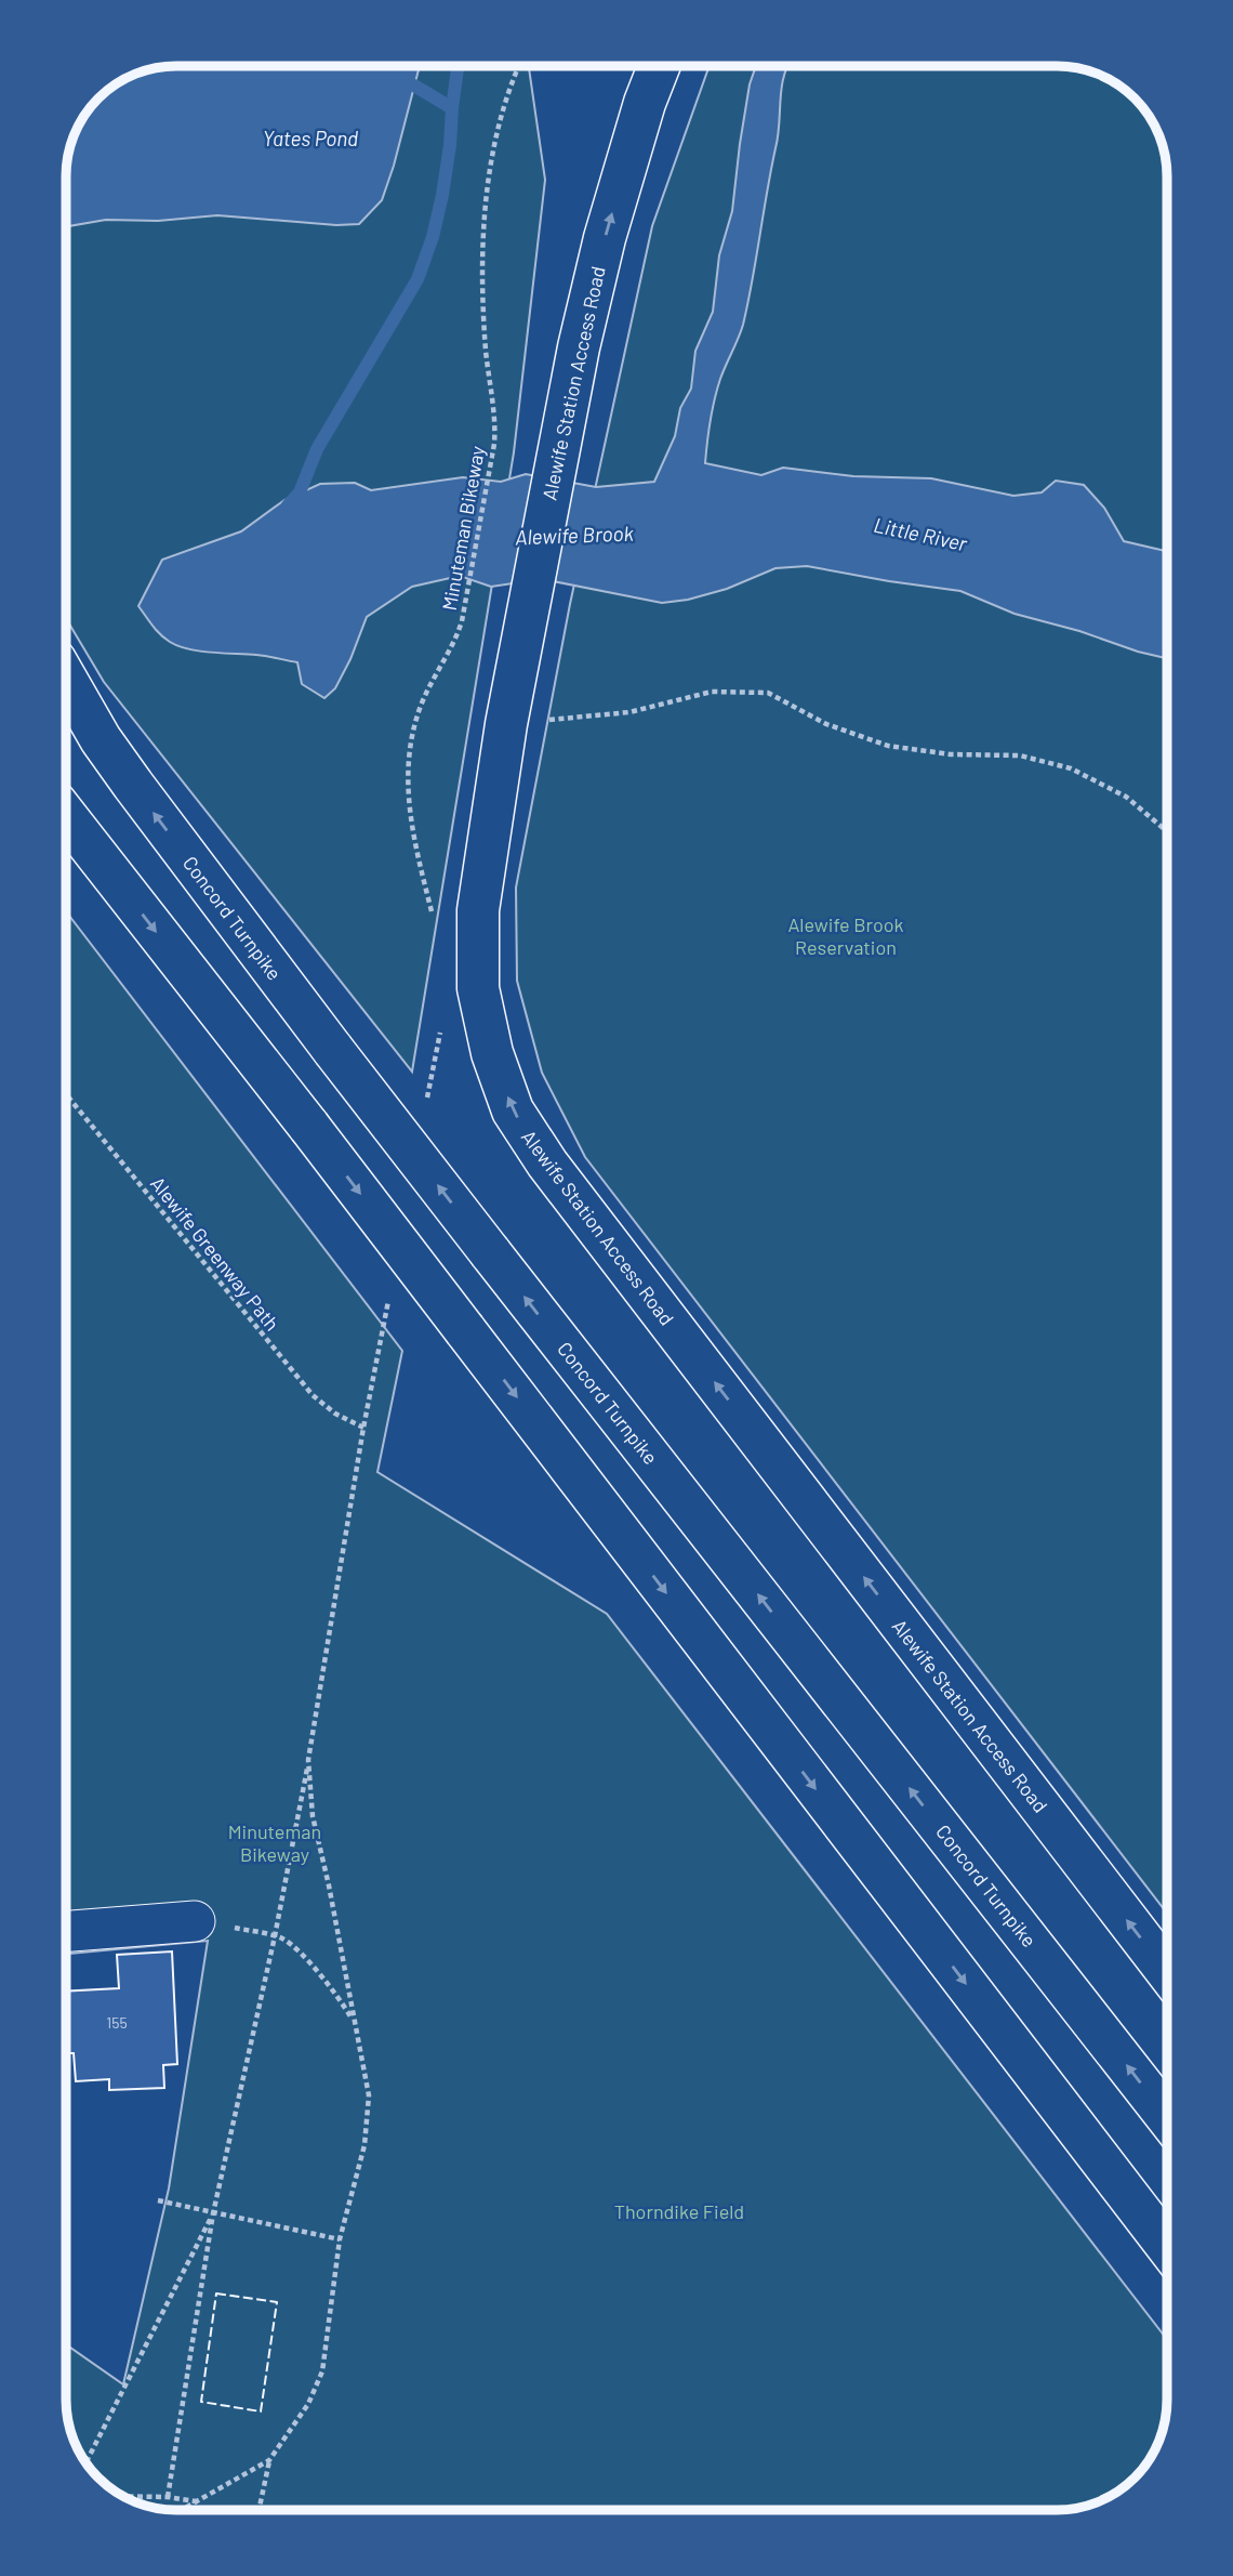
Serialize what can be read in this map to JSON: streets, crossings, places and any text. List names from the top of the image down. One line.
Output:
{"streets":{"main road":["Alewife Station Access Road","Concord Turnpike"],"path":["Minuteman Bikeway","Alewife Greenway Path"]},"water":["Yates Pond","Little River","Alewife Brook"],"parks":["Alewife Brook Reservation","Minuteman Bikeway","Thorndike Field"],"house_numbers":["155"]}
